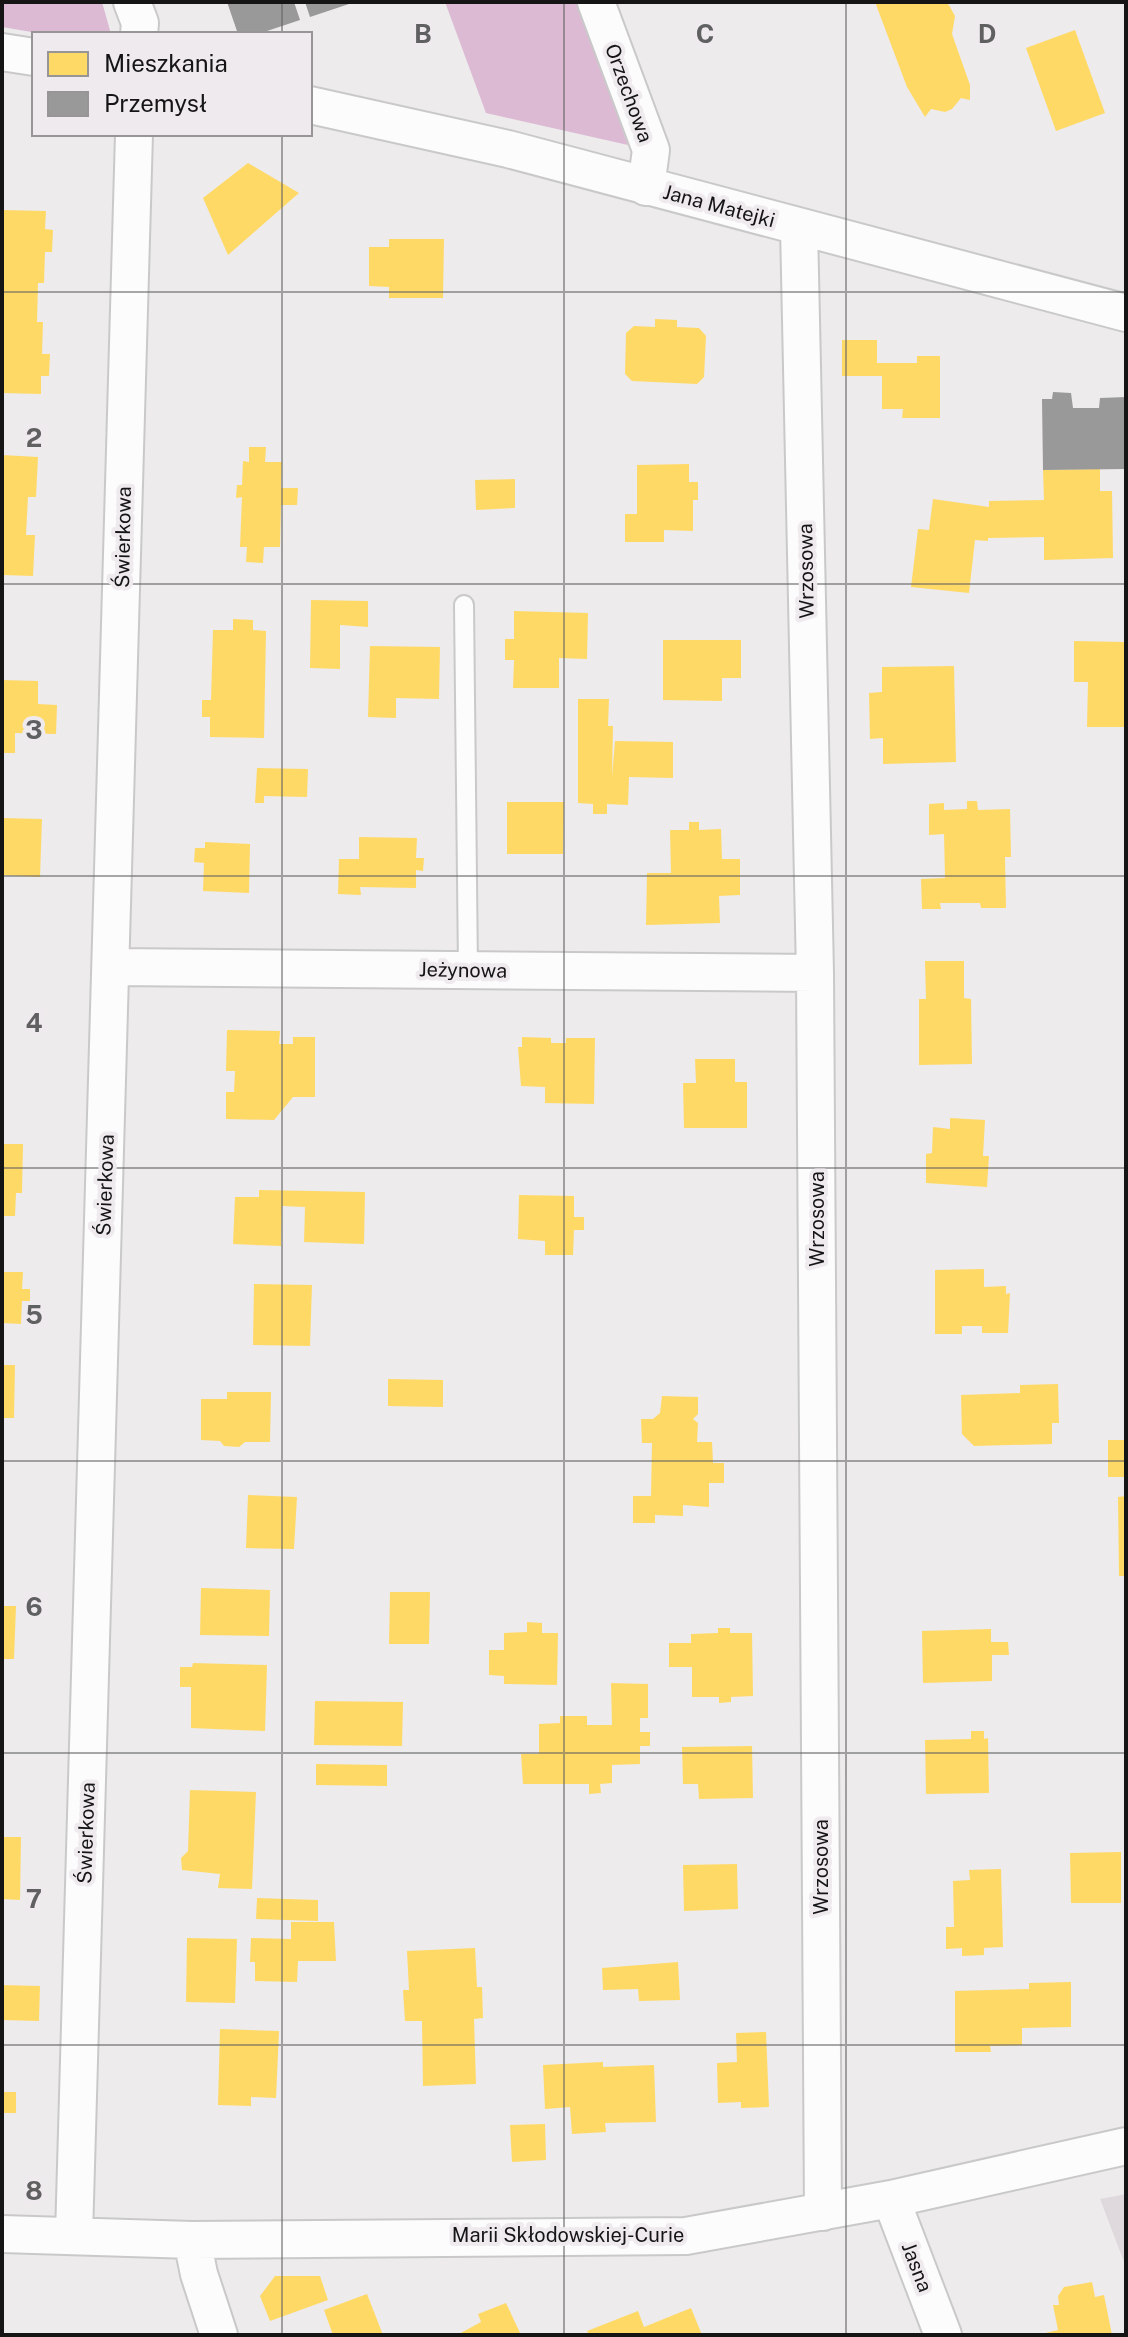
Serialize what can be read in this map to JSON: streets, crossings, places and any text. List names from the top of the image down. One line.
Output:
{"streets":{"street":["Orzechowa","Jana Matejki","Świerkowa","Wrzosowa","Jeżynowa","Marii Skłodowskiej-Curie","Jasna"]},"crossings":[["Orzechowa","Jana Matejki"],["Jana Matejki","Wrzosowa"],["Świerkowa","Jeżynowa"],["Świerkowa","Marii Skłodowskiej-Curie"],["Wrzosowa","Jeżynowa"],["Wrzosowa","Marii Skłodowskiej-Curie"],["Marii Skłodowskiej-Curie","Jasna"]],"legend":["Mieszkania","Przemysł"],"grid":{"columns":["B","C","D"],"rows":["2","3","4","5","6","7","8"]}}
